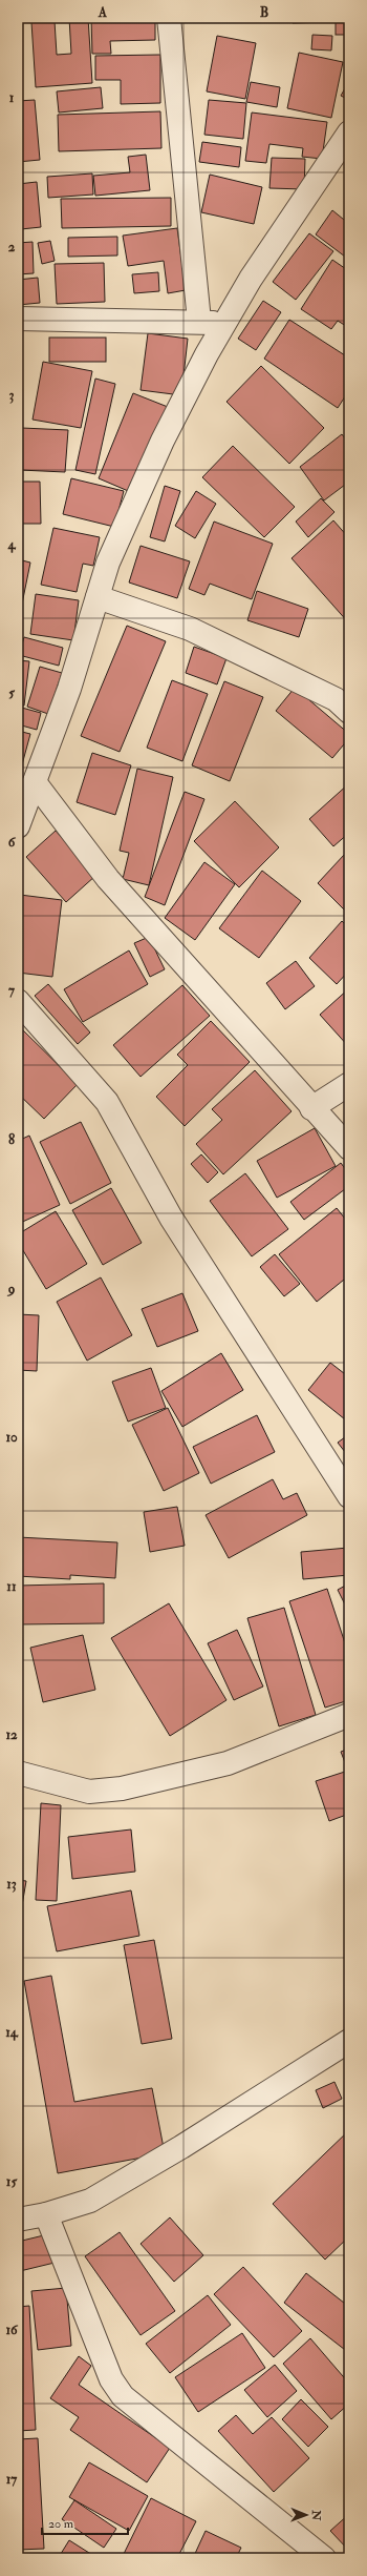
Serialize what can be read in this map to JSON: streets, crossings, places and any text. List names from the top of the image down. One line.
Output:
{"scale_bar":"20 m","north":"right","grid":{"columns":["A","B"],"rows":["1","2","3","4","5","6","7","8","9","10","11","12","13","14","15","16","17"]}}
